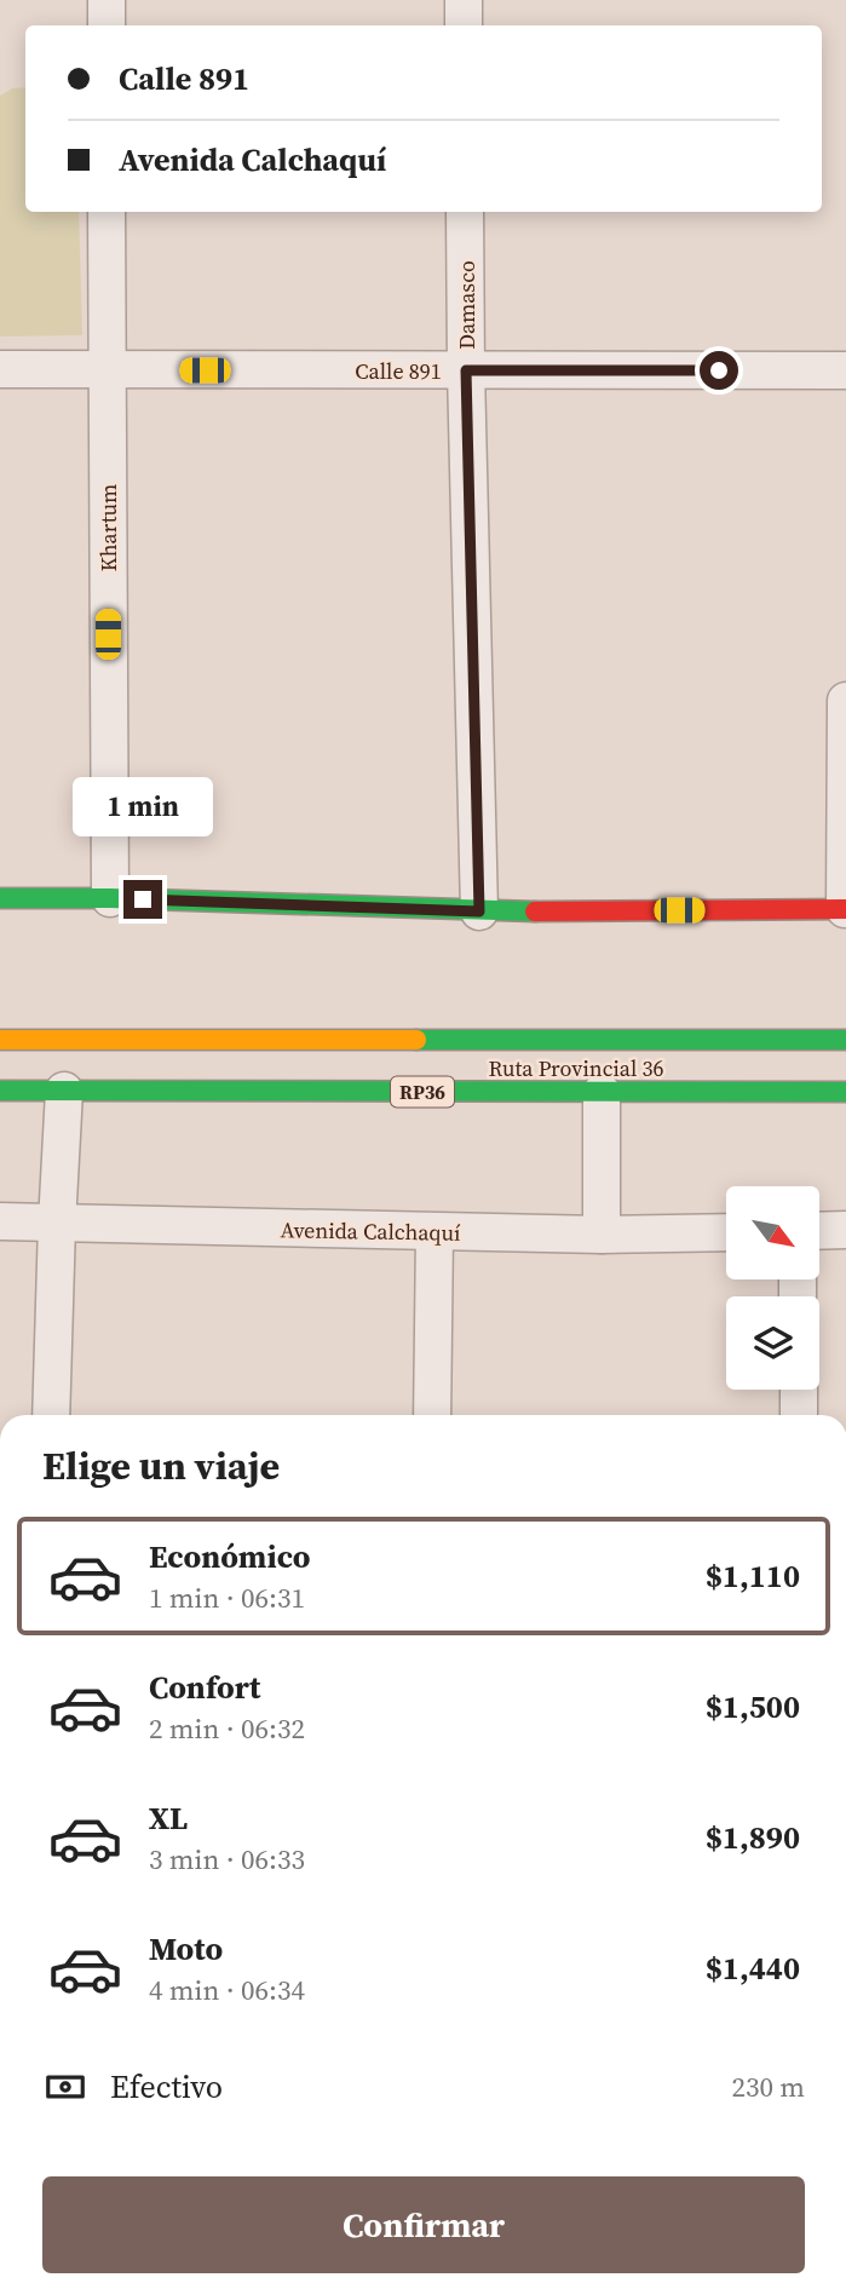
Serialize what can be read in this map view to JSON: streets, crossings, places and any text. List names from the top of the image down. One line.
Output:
{"streets":{"main road":["Ruta Provincial 36","RP36"],"street":["Damasco","Calle 891","Khartum","Avenida Calchaquí"]},"crossings":[["Damasco","Calle 891"],["Calle 891","Khartum"]],"north":"bottom right","page":{"banner":["Calle 891","Avenida Calchaquí"],"bubble":"1 min","heading":"Elige un viaje","list":[{"name":"Económico","note":"1 min · 06:31","value":"$1,110"},{"name":"Confort","note":"2 min · 06:32","value":"$1,500"},{"name":"XL","note":"3 min · 06:33","value":"$1,890"},{"name":"Moto","note":"4 min · 06:34","value":"$1,440"}],"pay":["Efectivo","230 m"],"buttons":"Confirmar"}}
